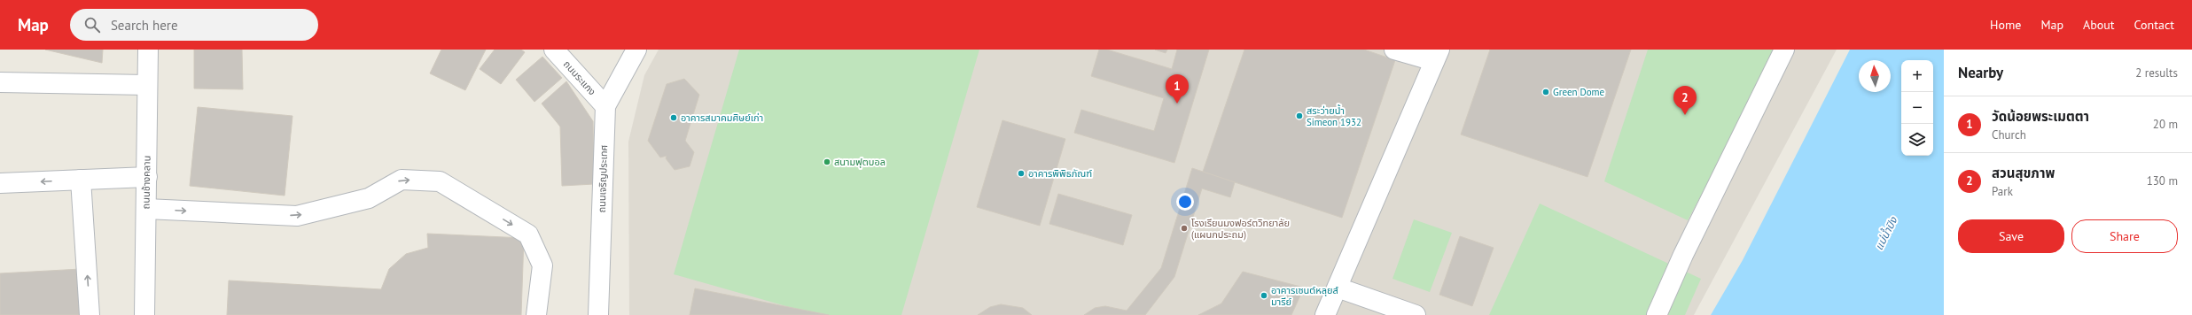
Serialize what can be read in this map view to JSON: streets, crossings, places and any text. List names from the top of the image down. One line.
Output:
{"streets":{"street":["ถนนระแกง","ถนนเจริญประเทศ","ถนนช้างคลาน"]},"crossings":[["ถนนระแกง","ถนนเจริญประเทศ"]],"water":["แม่น้ำปิง"],"places":["Green Dome","สระว่ายน้ำ Simeon 1932","อาคารสมาคมศิษย์เก่า","สนามฟุตบอล","อาคารพิพิธภัณฑ์","โรงเรียนมงฟอร์ตวิทยาลัย (แผนกประถม)","อาคารเซนต์หลุยส์ มารีย์"],"north":"top","page":{"header":"Map","search":"Search here","nav":["Home","Map","About","Contact"],"heading":["Nearby","2 results"],"map_buttons":["+","−"],"pins":["1","2"],"list":[{"mark":"1","name":"วัดน้อยพระเมตตา","note":"Church","value":"20 m"},{"mark":"2","name":"สวนสุขภาพ","note":"Park","value":"130 m"}],"buttons":["Save","Share"]}}
